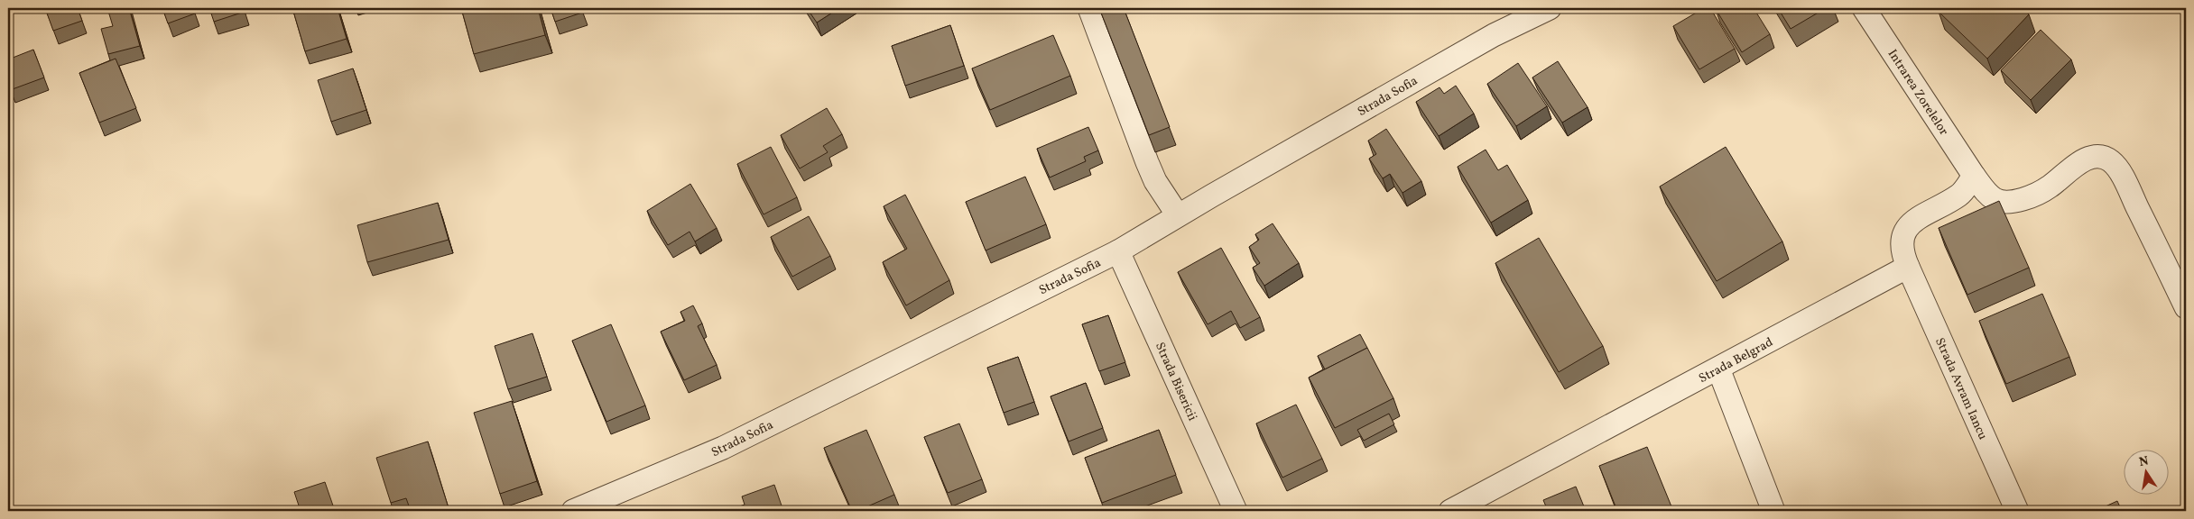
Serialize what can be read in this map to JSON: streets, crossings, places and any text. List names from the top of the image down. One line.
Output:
{"streets":{"street":["Intrarea Zorelelor","Strada Sofia","Strada Belgrad","Strada Bisericii","Strada Avram Iancu"]},"crossings":[["Strada Sofia","Strada Bisericii"],["Strada Belgrad","Strada Avram Iancu"]],"north":"top"}
